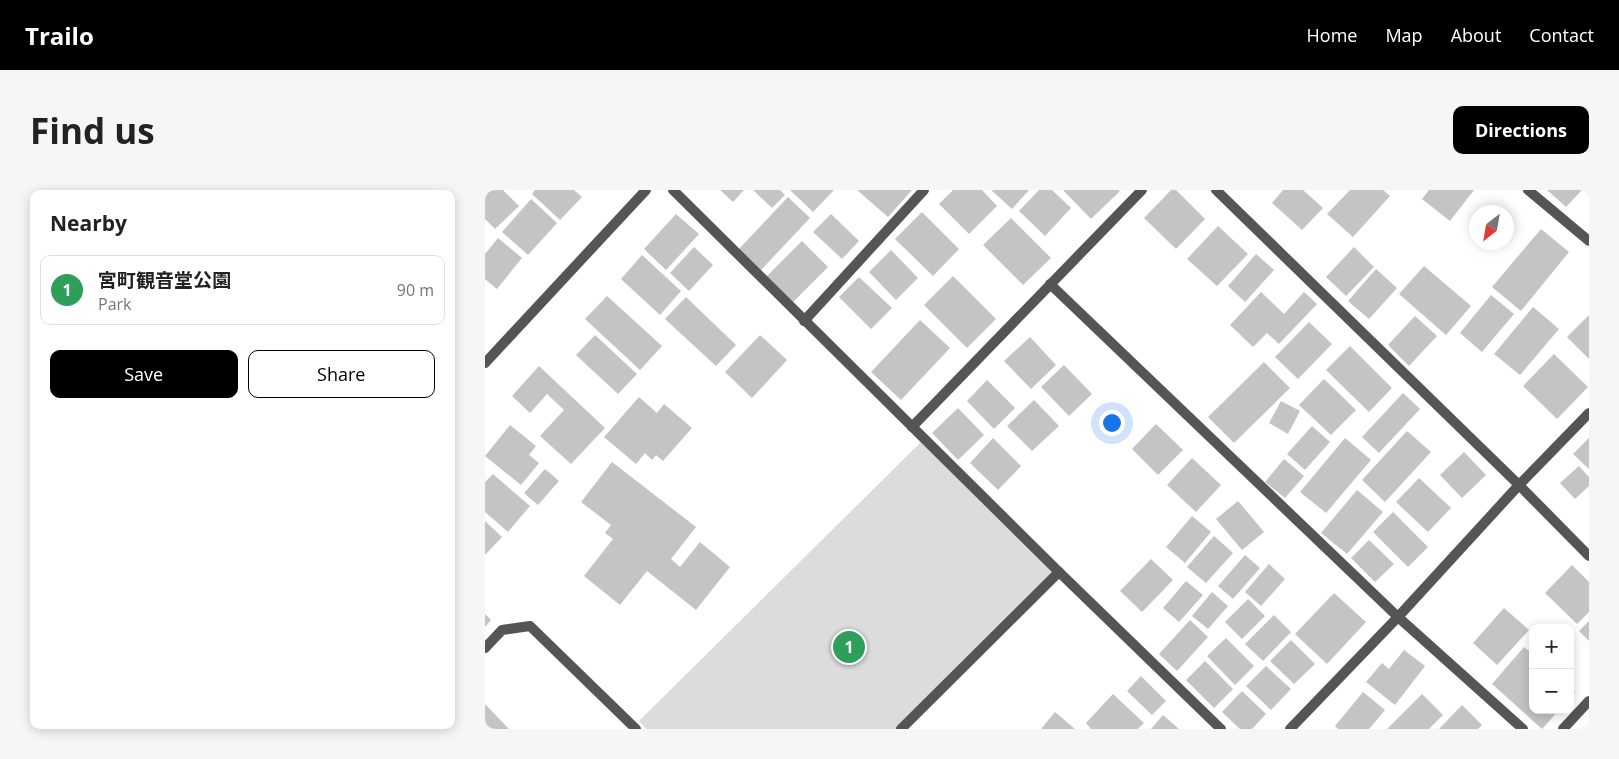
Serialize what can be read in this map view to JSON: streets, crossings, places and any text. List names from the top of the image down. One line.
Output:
{"north":"bottom left","page":{"header":"Trailo","nav":["Home","Map","About","Contact"],"buttons":["Directions",["Save","Share"]],"title":"Find us","heading":"Nearby","list":[{"mark":"1","name":"宮町観音堂公園","note":"Park","value":"90 m"}],"map_buttons":["+","−"],"pins":"1"}}
